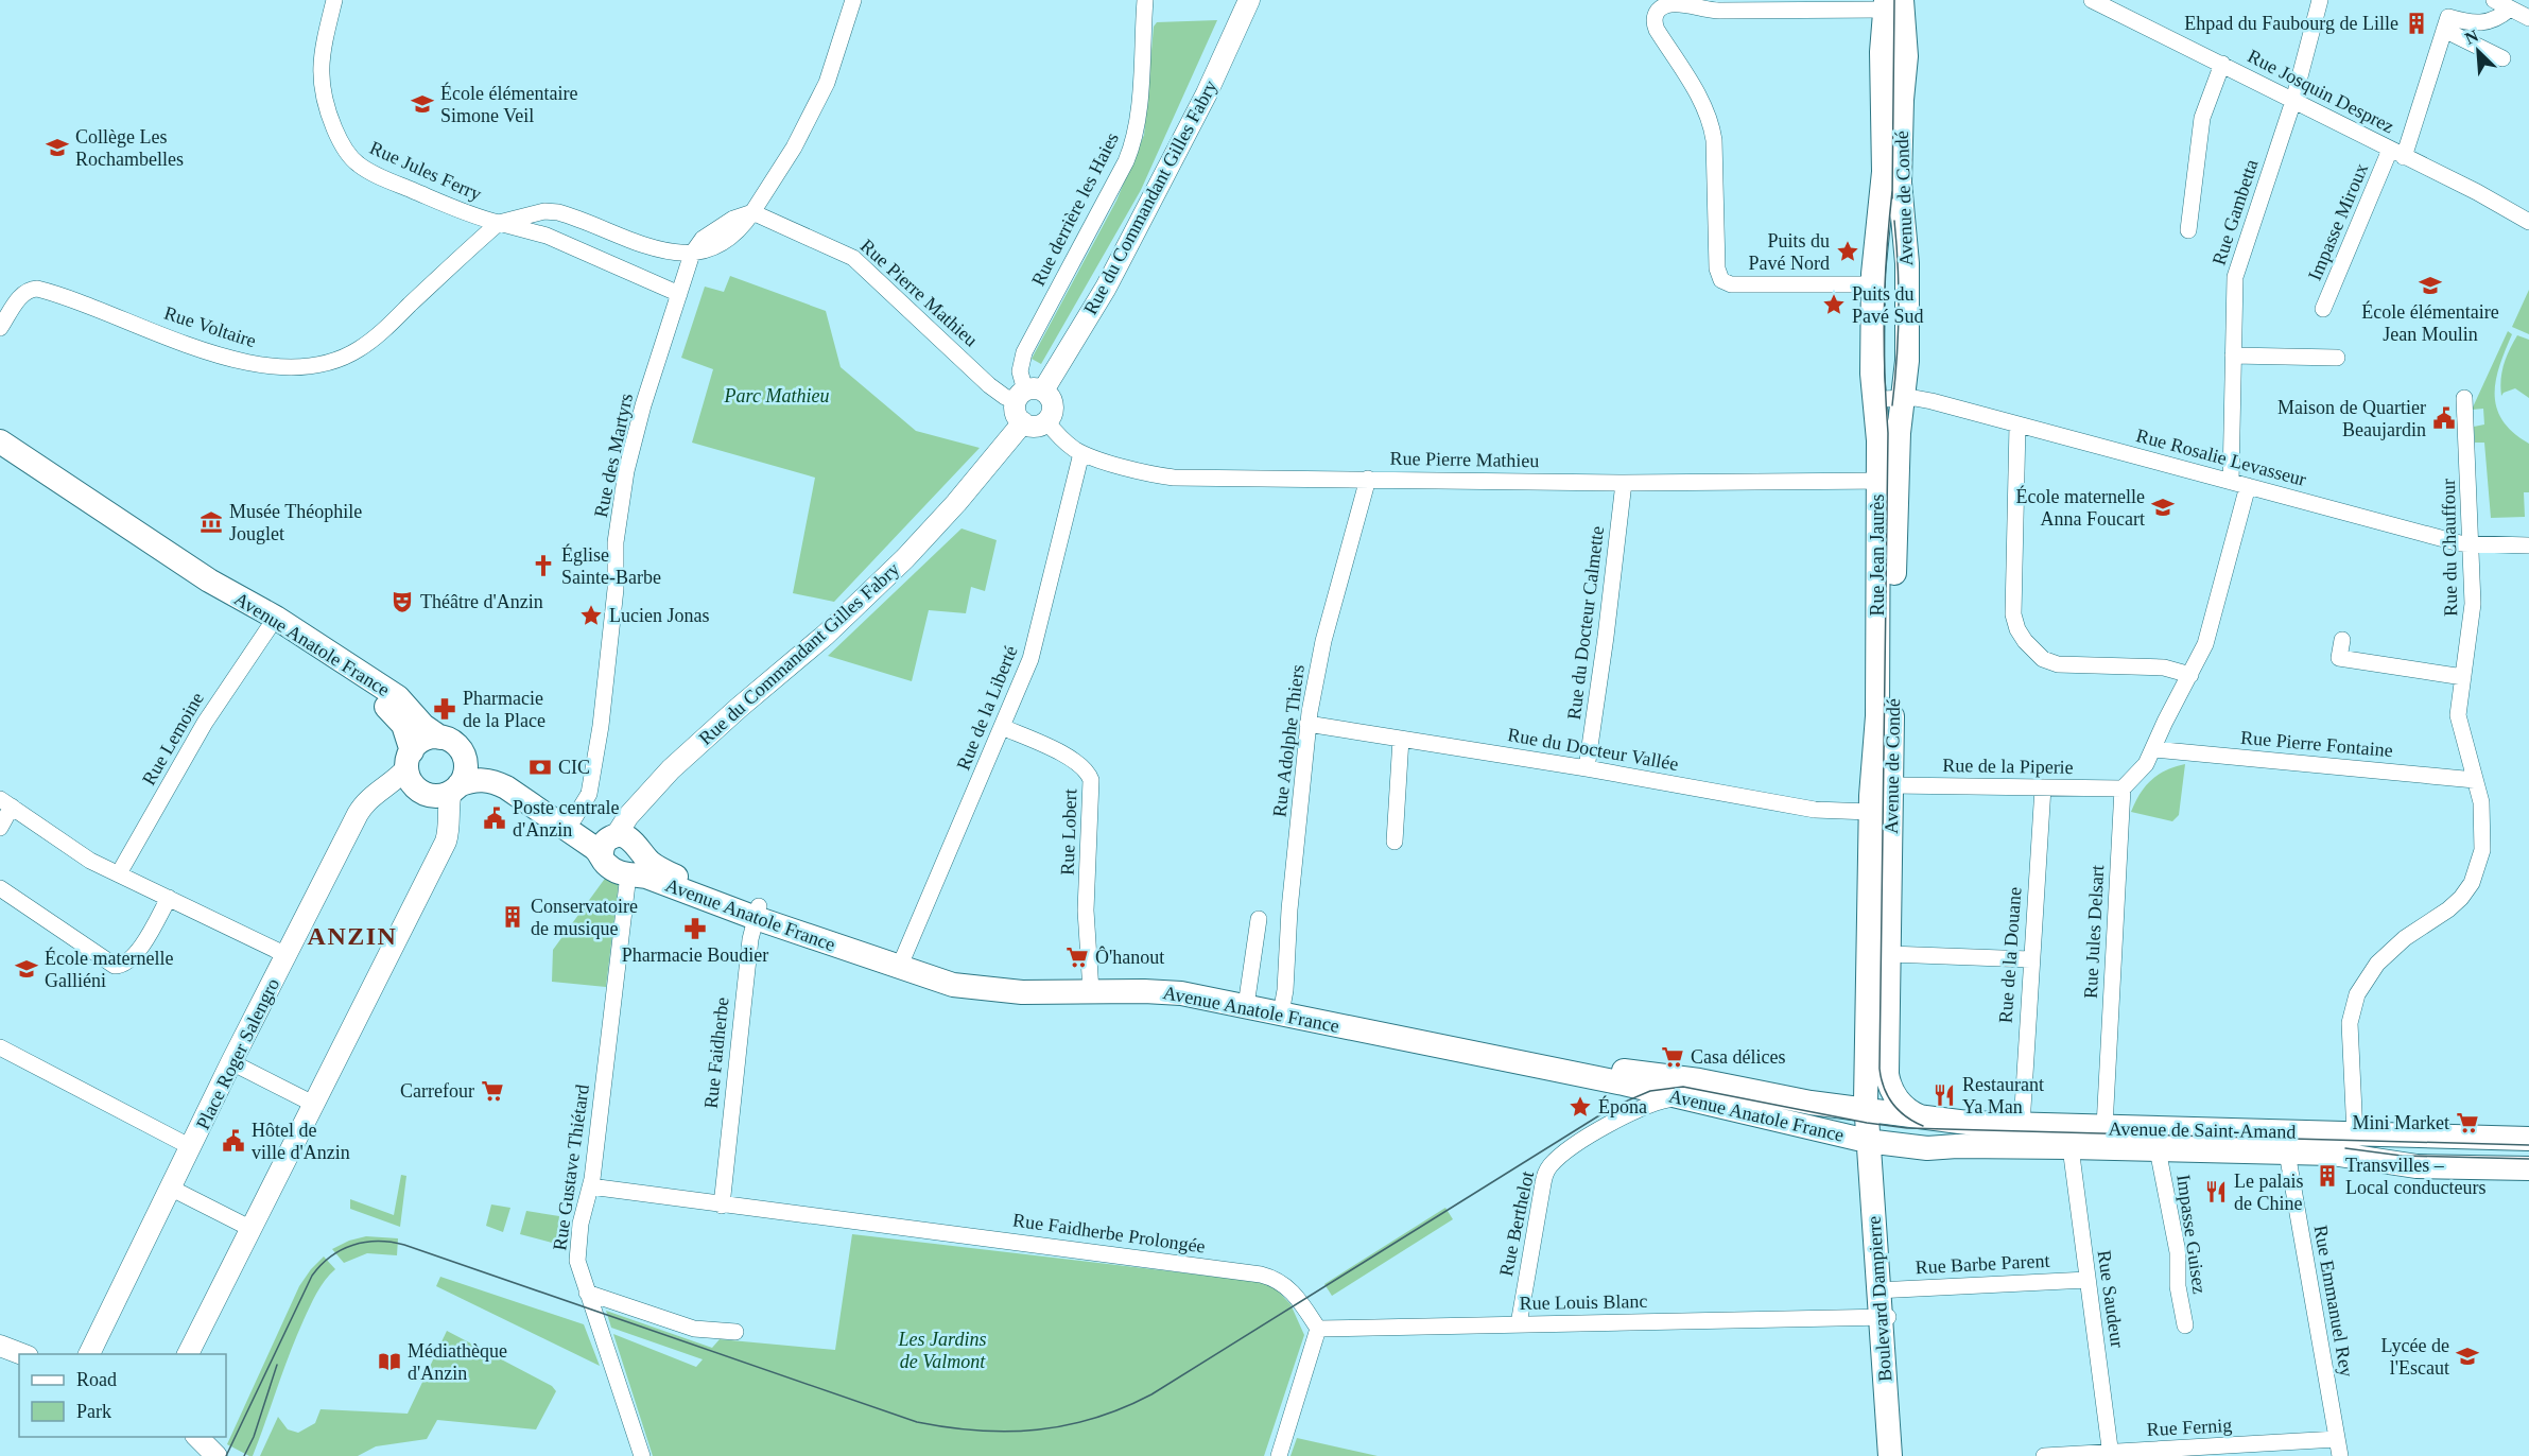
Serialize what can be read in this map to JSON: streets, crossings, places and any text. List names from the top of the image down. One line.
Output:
{"streets":{"main road":["Avenue de Condé","Rue Jean Jaurès","Avenue Anatole France","Avenue de Saint-Amand","Boulevard Dampierre"],"street":["Rue Josquin Desprez","Rue Jules Ferry","Rue du Commandant Gilles Fabry","Rue derrière les Haies","Rue Gambetta","Impasse Miroux","Rue Pierre Mathieu","Rue Voltaire","Rue des Martyrs","Rue Rosalie Levasseur","Rue du Chauffour","Rue du Docteur Calmette","Rue de la Liberté","Rue Lemoine","Rue Adolphe Thiers","Rue Pierre Fontaine","Rue du Docteur Vallée","Rue de la Piperie","Rue Lobert","Rue Jules Delsart","Rue de la Douane","Rue Faidherbe","Place Roger Salengro","Rue Gustave Thiétard","Rue Berthelot","Rue Faidherbe Prolongée","Impasse Guisez","Rue Barbe Parent","Rue Saudeur","Rue Emmanuel Rey","Rue Louis Blanc","Rue Fernig"]},"crossings":[["Rue Josquin Desprez","Rue Gambetta"],["Rue Josquin Desprez","Impasse Miroux"],["Rue Jules Ferry","Rue Voltaire"],["Rue Jules Ferry","Rue des Martyrs"],["Rue du Commandant Gilles Fabry","Rue derrière les Haies"],["Rue du Commandant Gilles Fabry","Rue Pierre Mathieu"],["Rue du Commandant Gilles Fabry","Avenue Anatole France"],["Rue du Commandant Gilles Fabry","Rue Gustave Thiétard"],["Avenue de Condé","Rue Pierre Mathieu"],["Avenue de Condé","Rue Rosalie Levasseur"],["Avenue de Condé","Rue Jean Jaurès"],["Avenue de Condé","Avenue Anatole France"],["Avenue de Condé","Rue de la Piperie"],["Avenue de Condé","Avenue de Saint-Amand"],["Avenue de Condé","Boulevard Dampierre"],["Rue derrière les Haies","Rue Pierre Mathieu"],["Rue Gambetta","Rue Rosalie Levasseur"],["Rue Pierre Mathieu","Rue Jean Jaurès"],["Rue Pierre Mathieu","Rue du Docteur Calmette"],["Rue Pierre Mathieu","Rue de la Liberté"],["Rue Pierre Mathieu","Rue Adolphe Thiers"],["Rue des Martyrs","Avenue Anatole France"],["Rue Rosalie Levasseur","Rue du Chauffour"],["Rue du Chauffour","Rue Pierre Fontaine"],["Rue du Chauffour","Avenue de Saint-Amand"],["Rue Jean Jaurès","Avenue Anatole France"],["Rue Jean Jaurès","Rue du Docteur Vallée"],["Rue Jean Jaurès","Avenue de Saint-Amand"],["Rue Jean Jaurès","Boulevard Dampierre"],["Rue du Docteur Calmette","Rue du Docteur Vallée"],["Avenue Anatole France","Rue de la Liberté"],["Avenue Anatole France","Rue Lemoine"],["Avenue Anatole France","Rue Adolphe Thiers"],["Avenue Anatole France","Rue Lobert"],["Avenue Anatole France","Rue Faidherbe"],["Avenue Anatole France","Place Roger Salengro"],["Avenue Anatole France","Avenue de Saint-Amand"],["Avenue Anatole France","Rue Gustave Thiétard"],["Avenue Anatole France","Rue Berthelot"],["Avenue Anatole France","Boulevard Dampierre"],["Rue de la Liberté","Rue Lobert"],["Rue Adolphe Thiers","Rue du Docteur Vallée"],["Rue de la Piperie","Rue Jules Delsart"],["Rue de la Piperie","Rue de la Douane"],["Rue Jules Delsart","Avenue de Saint-Amand"],["Rue de la Douane","Avenue de Saint-Amand"],["Rue Faidherbe","Rue Faidherbe Prolongée"],["Avenue de Saint-Amand","Impasse Guisez"],["Avenue de Saint-Amand","Boulevard Dampierre"],["Avenue de Saint-Amand","Rue Saudeur"],["Avenue de Saint-Amand","Rue Emmanuel Rey"],["Rue Berthelot","Rue Louis Blanc"],["Rue Faidherbe Prolongée","Rue Louis Blanc"],["Rue Barbe Parent","Boulevard Dampierre"],["Rue Barbe Parent","Rue Saudeur"],["Boulevard Dampierre","Rue Louis Blanc"],["Rue Saudeur","Rue Fernig"],["Rue Emmanuel Rey","Rue Fernig"]],"districts":["ANZIN"],"parks":["Parc Mathieu","Les Jardins de Valmont"],"places":{"building":["Ehpad du Faubourg de Lille","Conservatoire de musique","Transvilles – Local conducteurs"],"school or university":["École élémentaire Simone Veil","Collège Les Rochambelles","École élémentaire Jean Moulin","École maternelle Anna Foucart","École maternelle Galliéni","Lycée de l'Escaut"],"place":["Puits du Pavé Nord","Puits du Pavé Sud","Lucien Jonas","Épona"],"public building":["Maison de Quartier Beaujardin","Poste centrale d'Anzin","Hôtel de ville d'Anzin"],"museum":["Musée Théophile Jouglet"],"church":["Église Sainte-Barbe"],"theatre":["Théâtre d'Anzin"],"pharmacy":["Pharmacie de la Place","Pharmacie Boudier"],"bank":["CIC"],"supermarket":["Ô'hanout","Casa délices","Carrefour","Mini Market"],"restaurant":["Restaurant Ya Man","Le palais de Chine"],"library":["Médiathèque d'Anzin"]},"legend":["Road","Park"],"north":"top left"}
